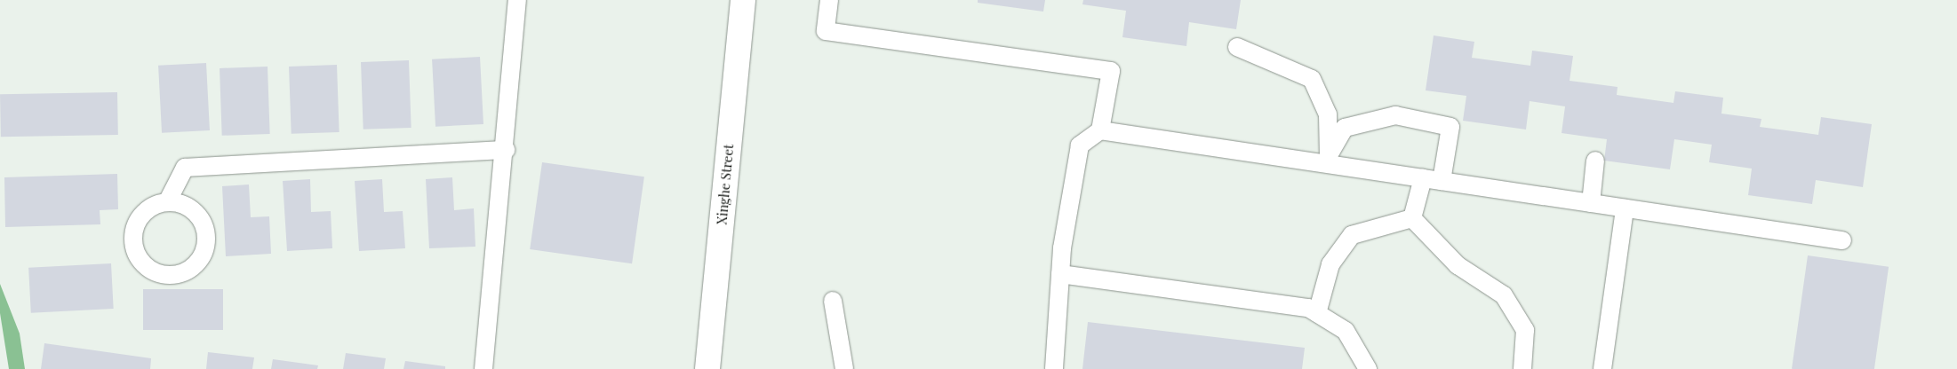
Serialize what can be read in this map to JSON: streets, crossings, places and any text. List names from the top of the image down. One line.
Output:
{"streets":{"street":["Xinghe Street"]}}
